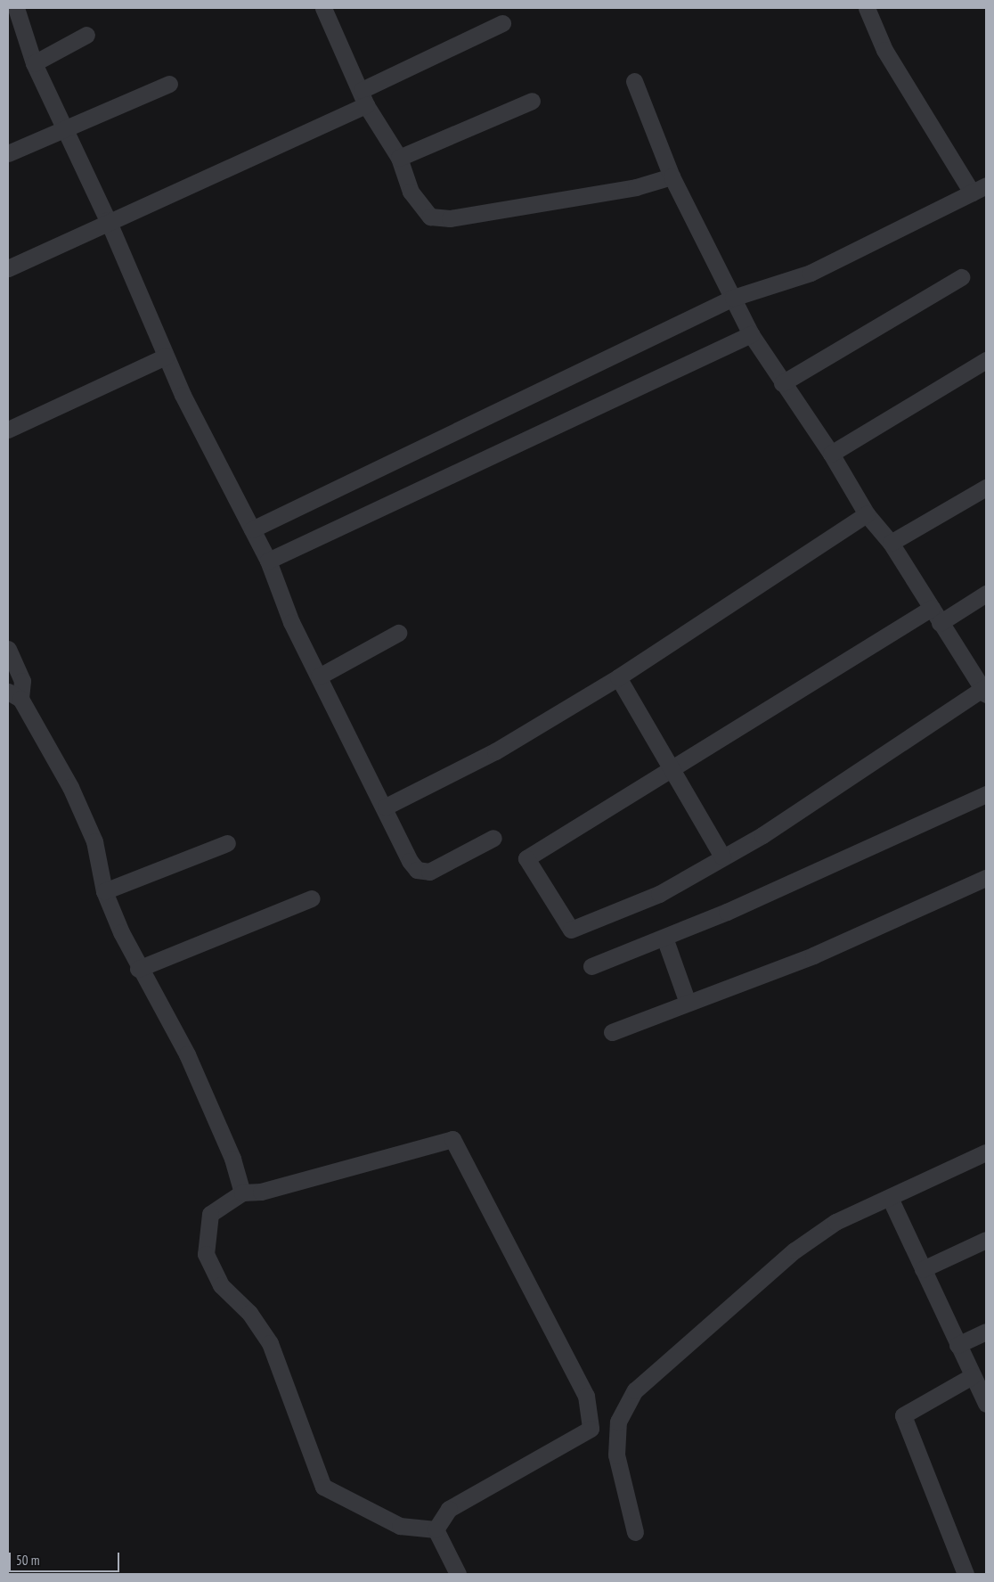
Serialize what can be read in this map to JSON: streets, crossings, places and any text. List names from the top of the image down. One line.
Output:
{"scale_bar":"50 m"}
